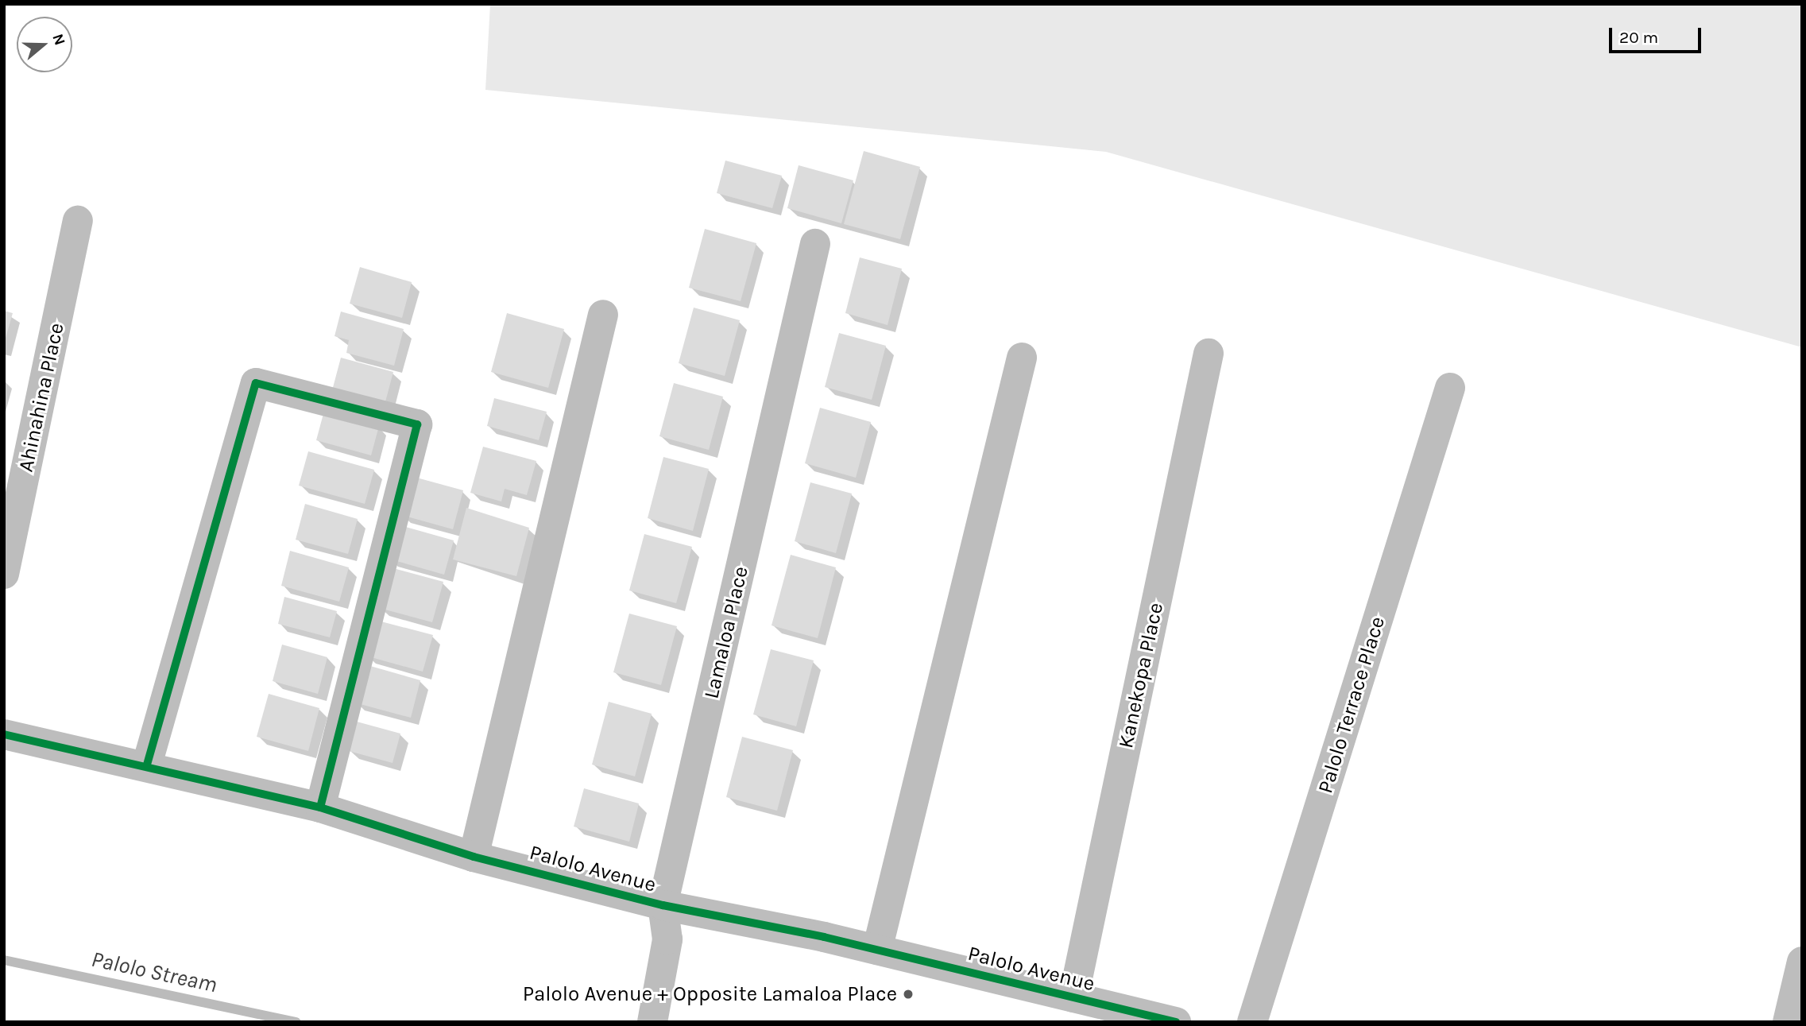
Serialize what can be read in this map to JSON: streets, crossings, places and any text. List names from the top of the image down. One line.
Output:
{"streets":{"street":["Ahinahina Place","Lamaloa Place","Kanekopa Place","Palolo Terrace Place","Palolo Avenue"]},"crossings":[["Lamaloa Place","Palolo Avenue"],["Kanekopa Place","Palolo Avenue"]],"water":["Palolo Stream"],"places":["Palolo Avenue + Opposite Lamaloa Place"],"scale_bar":"20 m","north":"right"}
